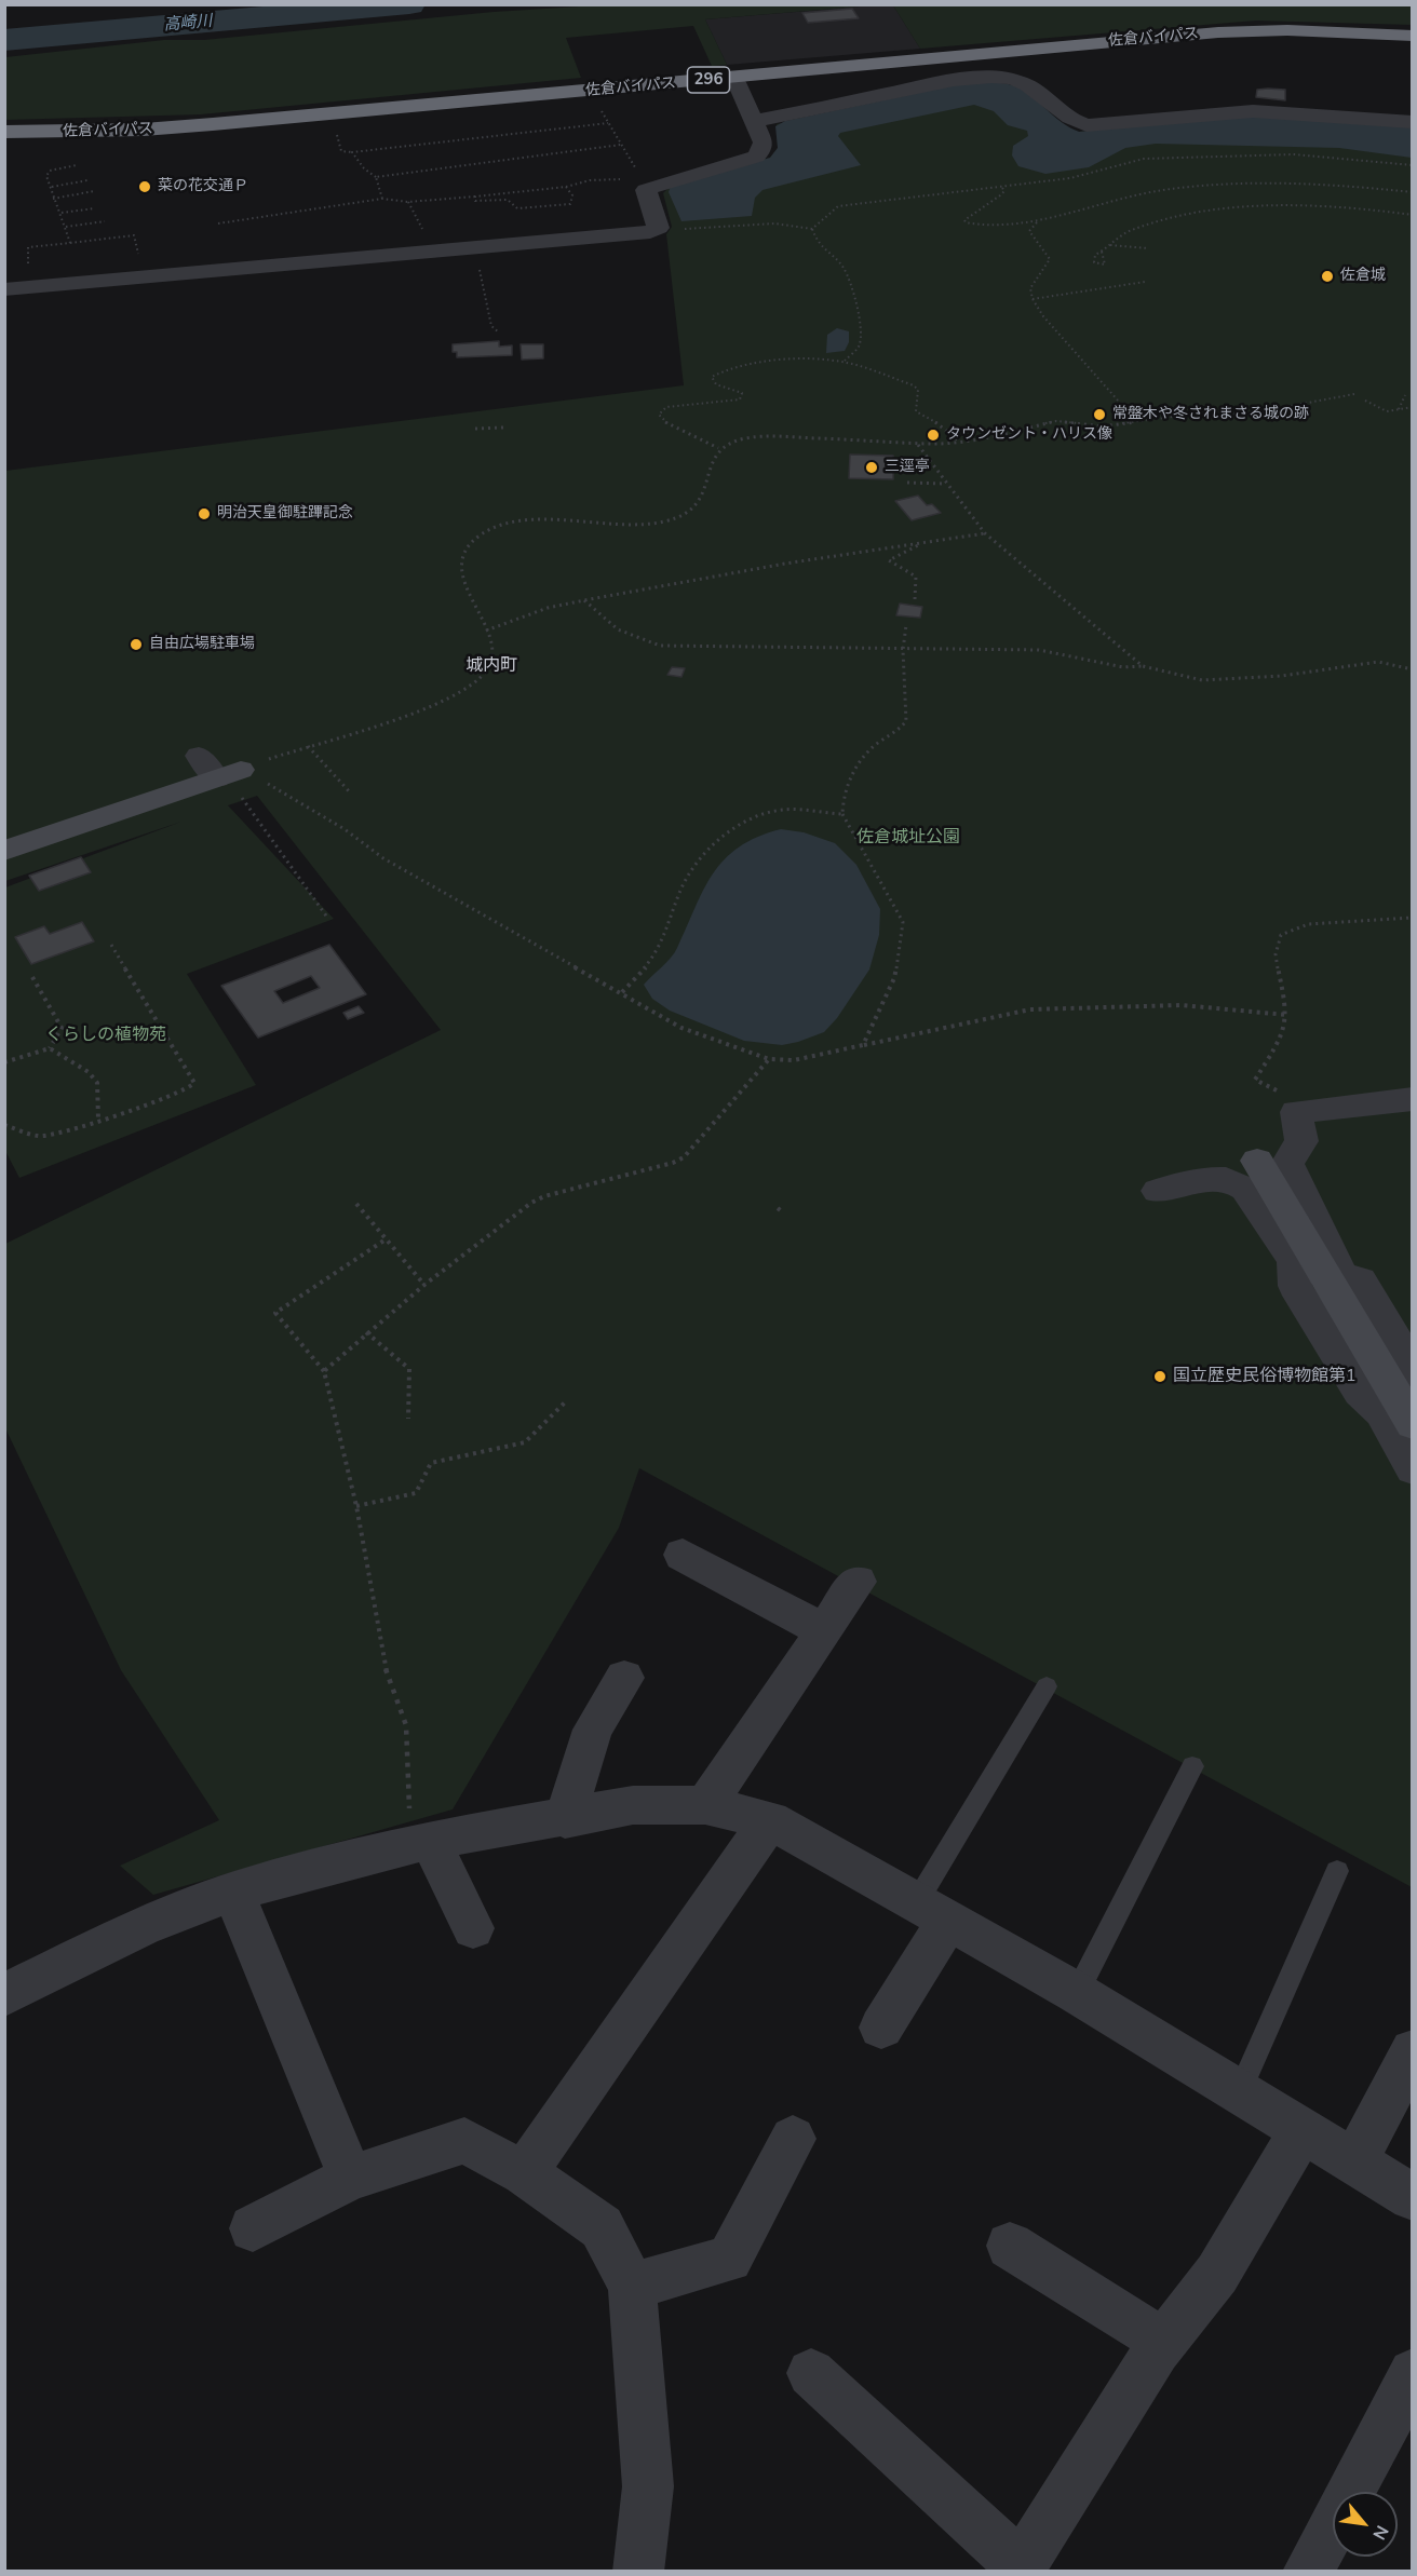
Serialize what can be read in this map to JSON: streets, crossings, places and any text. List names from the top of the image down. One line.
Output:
{"streets":{"highway":["佐倉バイパス","296"]},"districts":["城内町"],"water":["高崎川"],"parks":["佐倉城址公園","くらしの植物苑"],"places":["菜の花交通Ｐ","佐倉城","常盤木や冬されまさる城の跡","タウンゼント・ハリス像","三逕亭","明治天皇御駐蹕記念","自由広場駐車場","国立歴史民俗博物館第1"],"north":"bottom right"}
